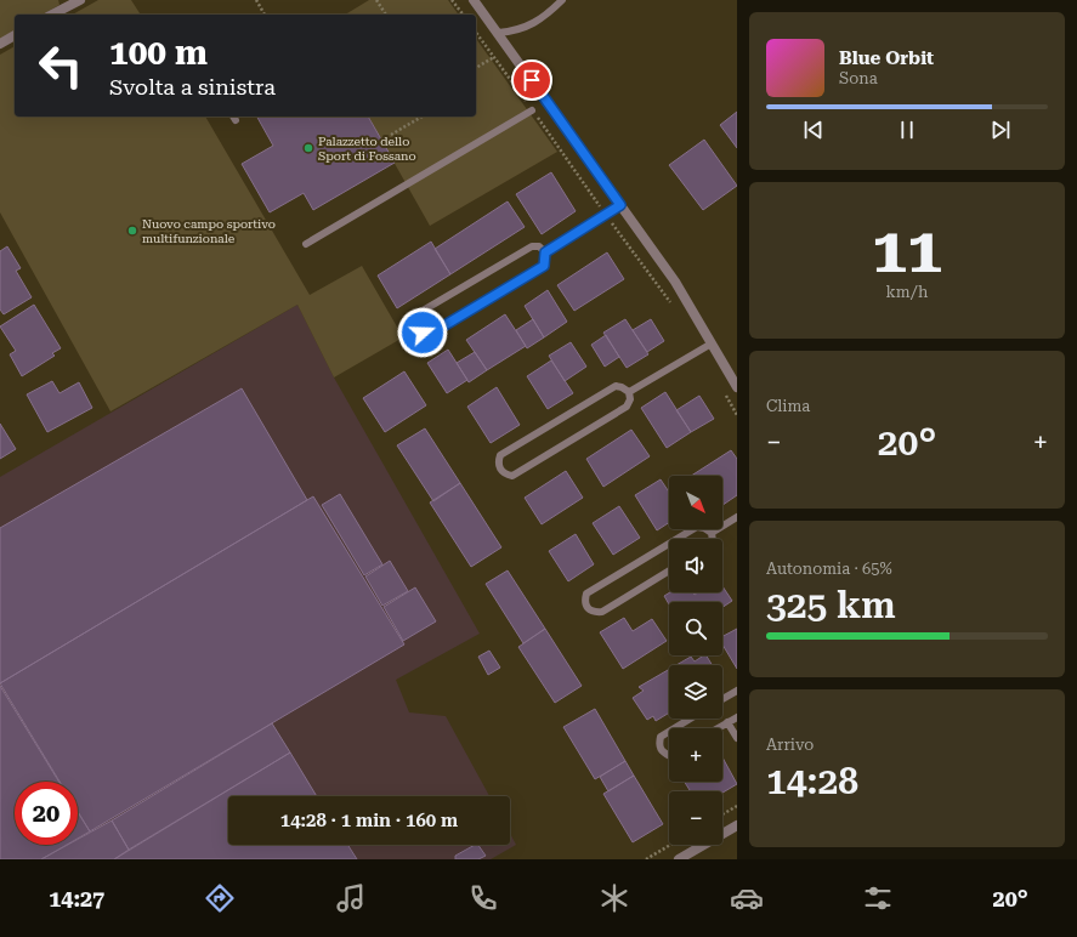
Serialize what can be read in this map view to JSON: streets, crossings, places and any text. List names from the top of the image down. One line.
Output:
{"places":["Palazzetto dello Sport di Fossano","Nuovo campo sportivo multifunzionale"],"north":"bottom right","page":{"turn":["100 m","Svolta a sinistra"],"song":["Blue Orbit","Sona"],"tile":[["11","km/h"],"Clima",["Autonomia · 65%","325 km"],["Arrivo","14:28"]],"heat":["−","20°","+"],"map_buttons":["+","−"],"limit":"20","trip":"14:28 · 1 min · 160 m","tabs":["14:27","20°"]}}
